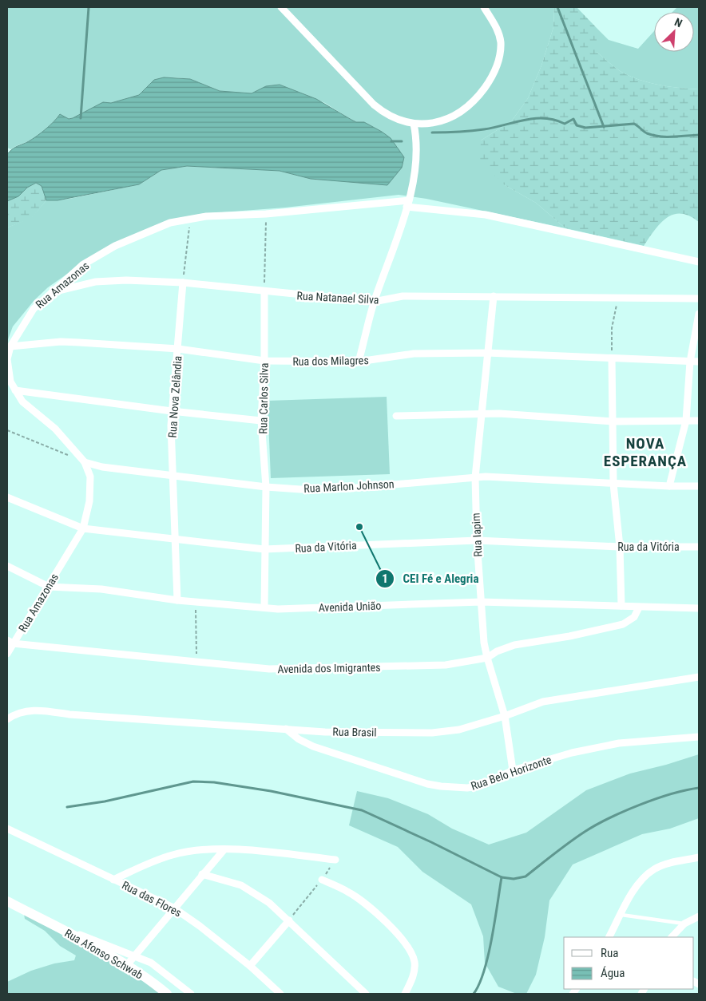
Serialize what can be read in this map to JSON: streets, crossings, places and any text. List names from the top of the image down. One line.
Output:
{"streets":{"street":["Rua Amazonas","Rua Natanael Silva","Rua dos Milagres","Rua Nova Zelândia","Rua Carlos Silva","Rua Marlon Johnson","Rua Iapim","Rua da Vitória","Avenida União","Avenida dos Imigrantes","Rua Brasil","Rua Belo Horizonte","Rua das Flores","Rua Afonso Schwab"]},"crossings":[["Rua Amazonas","Rua Natanael Silva"],["Rua Amazonas","Rua dos Milagres"],["Rua Amazonas","Rua Marlon Johnson"],["Rua Amazonas","Rua da Vitória"],["Rua Amazonas","Avenida União"],["Rua Amazonas","Avenida dos Imigrantes"],["Rua Natanael Silva","Rua Nova Zelândia"],["Rua Natanael Silva","Rua Carlos Silva"],["Rua Natanael Silva","Rua Iapim"],["Rua dos Milagres","Rua Nova Zelândia"],["Rua dos Milagres","Rua Carlos Silva"],["Rua dos Milagres","Rua Iapim"],["Rua Nova Zelândia","Rua Marlon Johnson"],["Rua Nova Zelândia","Rua da Vitória"],["Rua Nova Zelândia","Avenida União"],["Rua Carlos Silva","Rua Marlon Johnson"],["Rua Carlos Silva","Rua da Vitória"],["Rua Carlos Silva","Avenida União"],["Rua Marlon Johnson","Rua Iapim"],["Rua Iapim","Rua da Vitória"],["Rua Iapim","Avenida União"],["Rua Iapim","Avenida dos Imigrantes"],["Rua Iapim","Rua Brasil"],["Rua Iapim","Rua Belo Horizonte"],["Avenida União","Avenida dos Imigrantes"],["Rua Brasil","Rua Belo Horizonte"]],"districts":["NOVA ESPERANÇA"],"places":["CEI Fé e Alegria"],"legend":["Rua","Água"],"north":"top right"}
